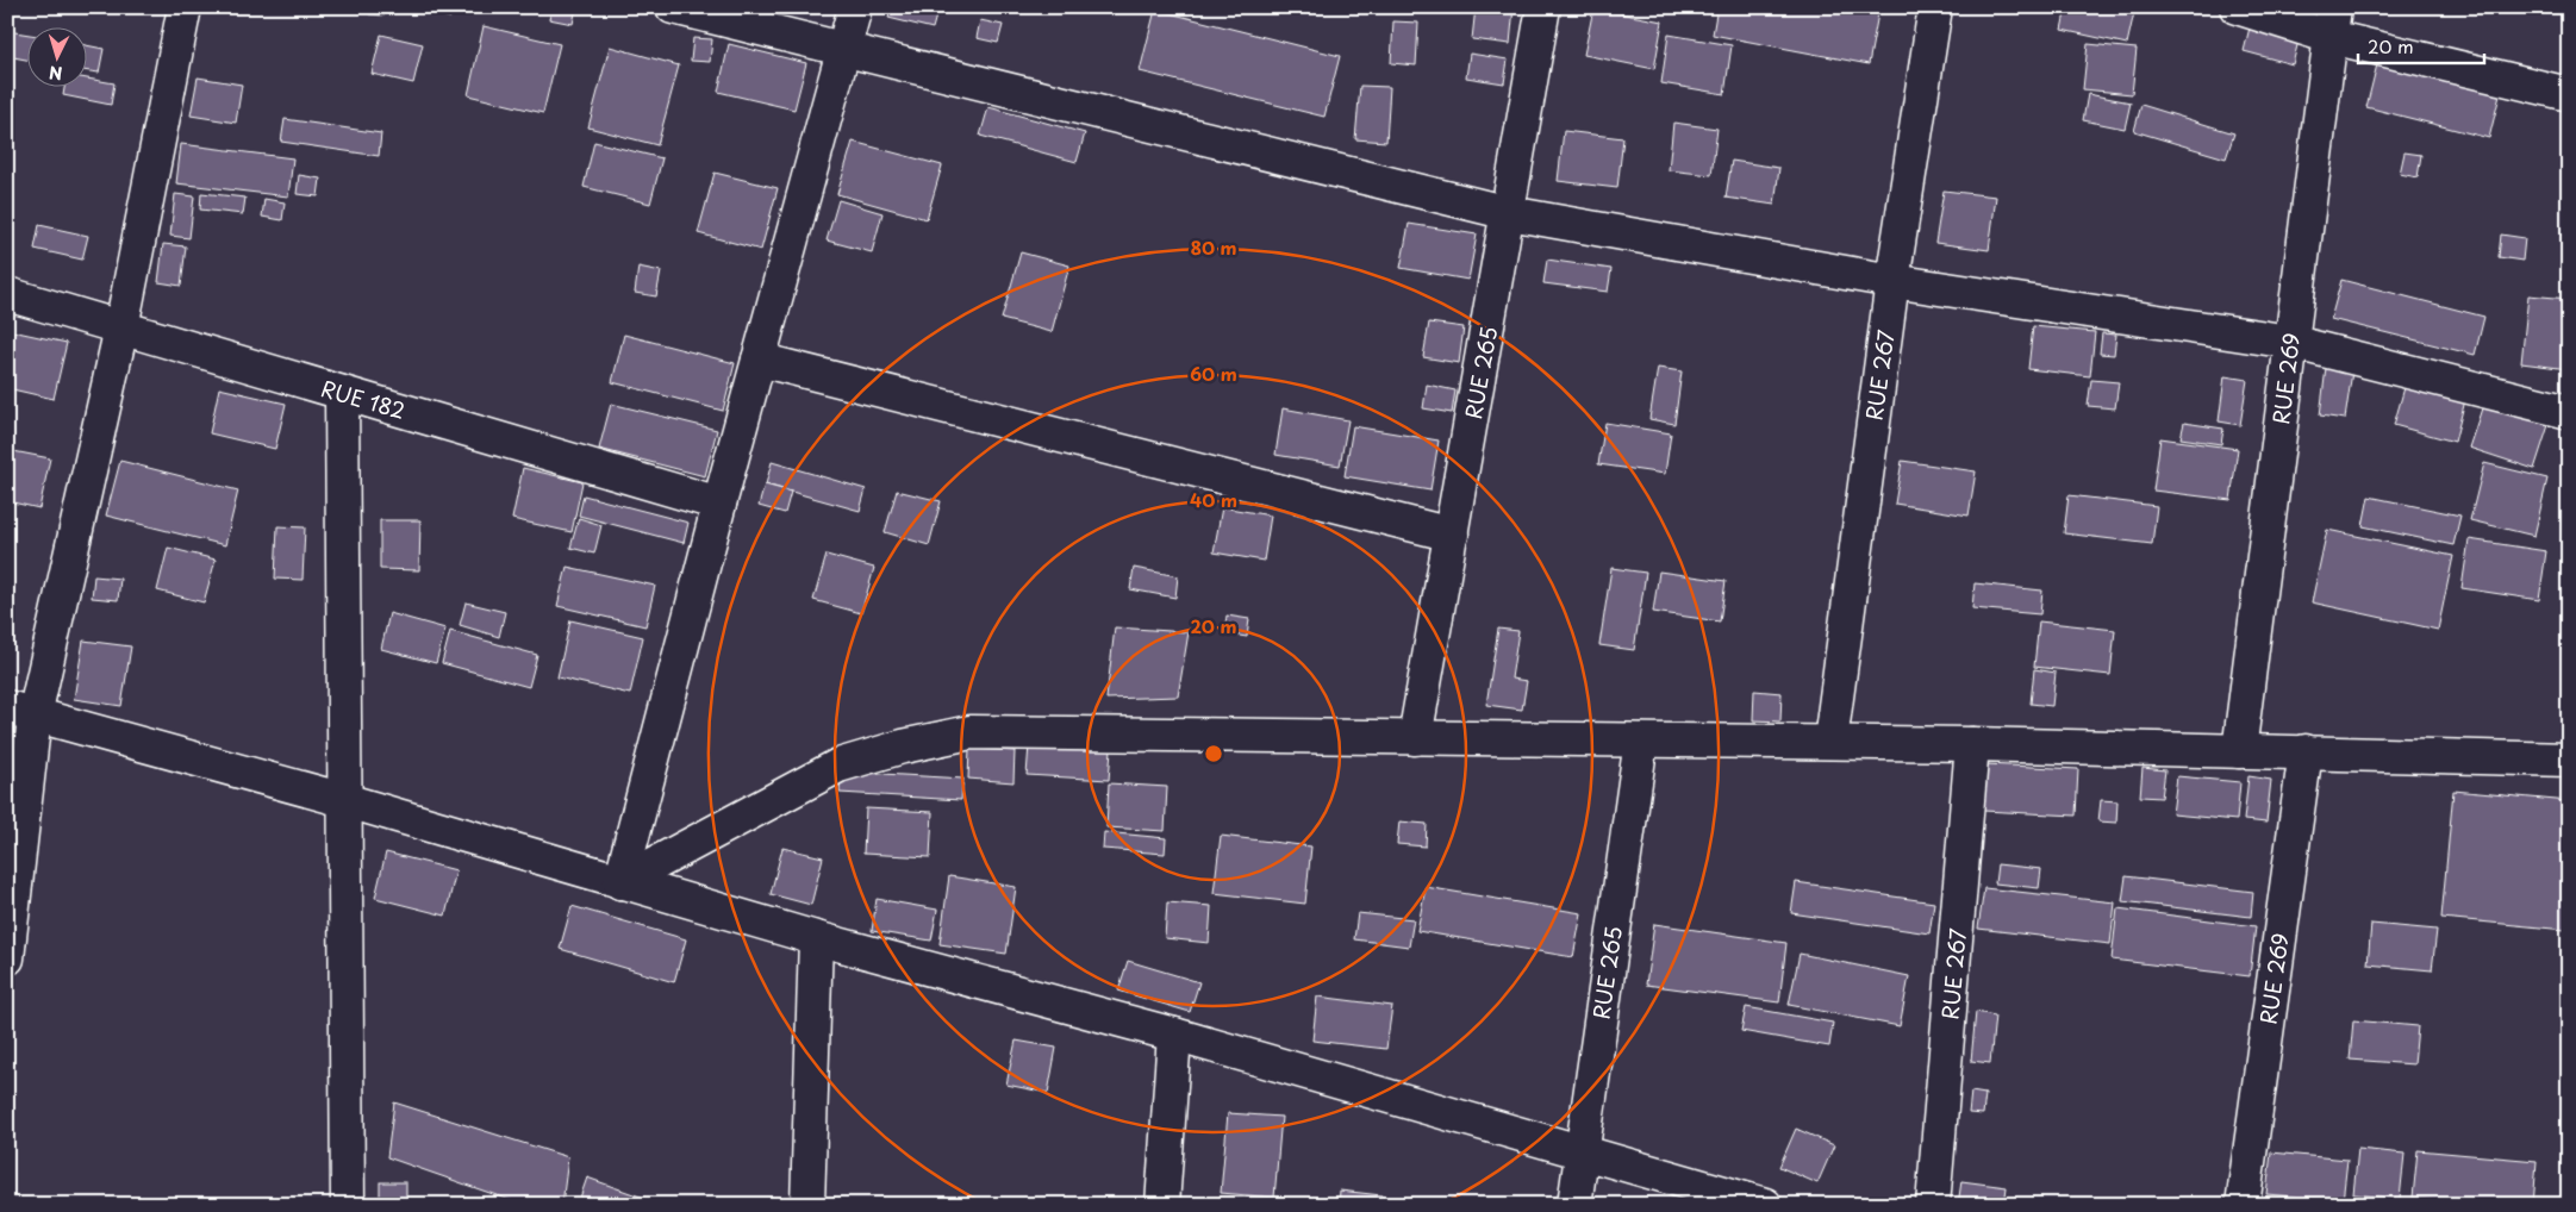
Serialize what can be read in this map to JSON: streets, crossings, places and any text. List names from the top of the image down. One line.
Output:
{"streets":{"street":["RUE 265","RUE 267","RUE 269","RUE 182"]},"scale_bar":"20 m","north":"bottom","rings":["80 m","60 m","40 m","20 m"]}
